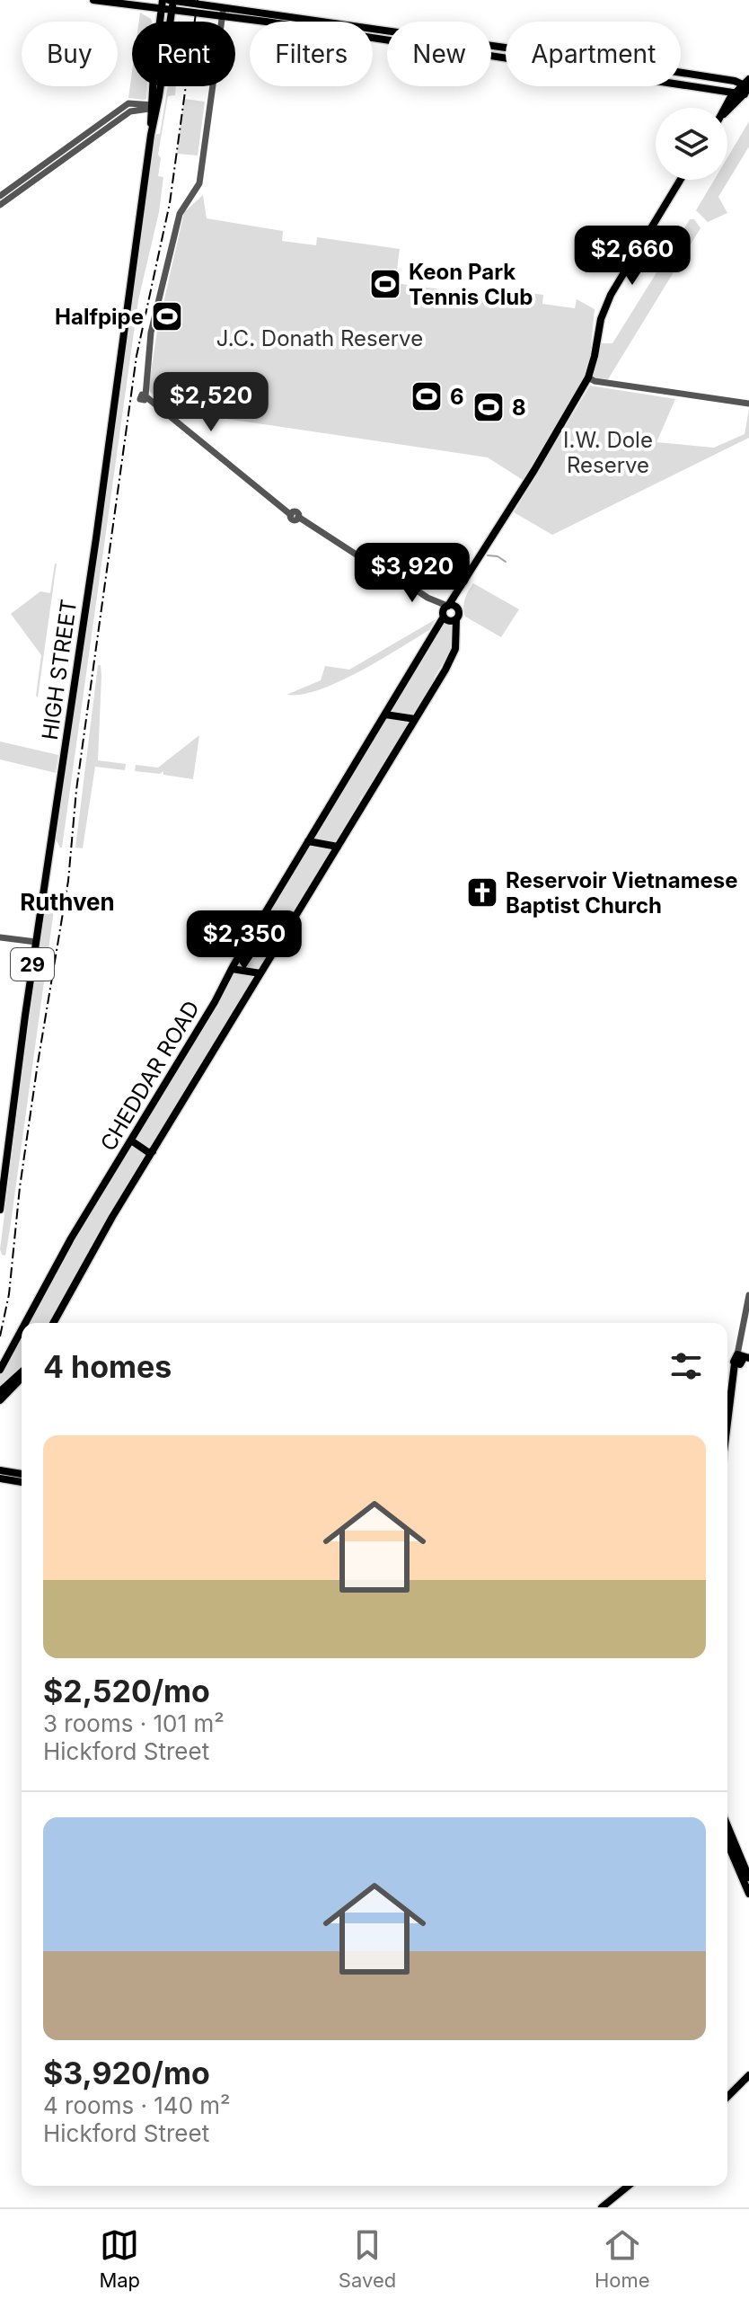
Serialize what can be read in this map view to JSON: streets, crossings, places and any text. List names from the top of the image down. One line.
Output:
{"streets":{"main road":["HIGH STREET","29","CHEDDAR ROAD"]},"districts":["Ruthven"],"parks":["J.C. Donath Reserve","I.W. Dole Reserve"],"places":{"sports":["Keon Park Tennis Club","Halfpipe","6","8"],"church":["Reservoir Vietnamese Baptist Church"]},"page":{"chip":["Buy","Rent","Filters","New","Apartment"],"price":["$2,660","$2,520","$3,920","$2,350"],"heading":"4 homes","list":[{"name":"$2,520/mo","note":"3 rooms · 101 m² · Hickford Street"},{"name":"$3,920/mo","note":"4 rooms · 140 m² · Hickford Street"}],"tabs":["Map","Saved","Home"]}}
